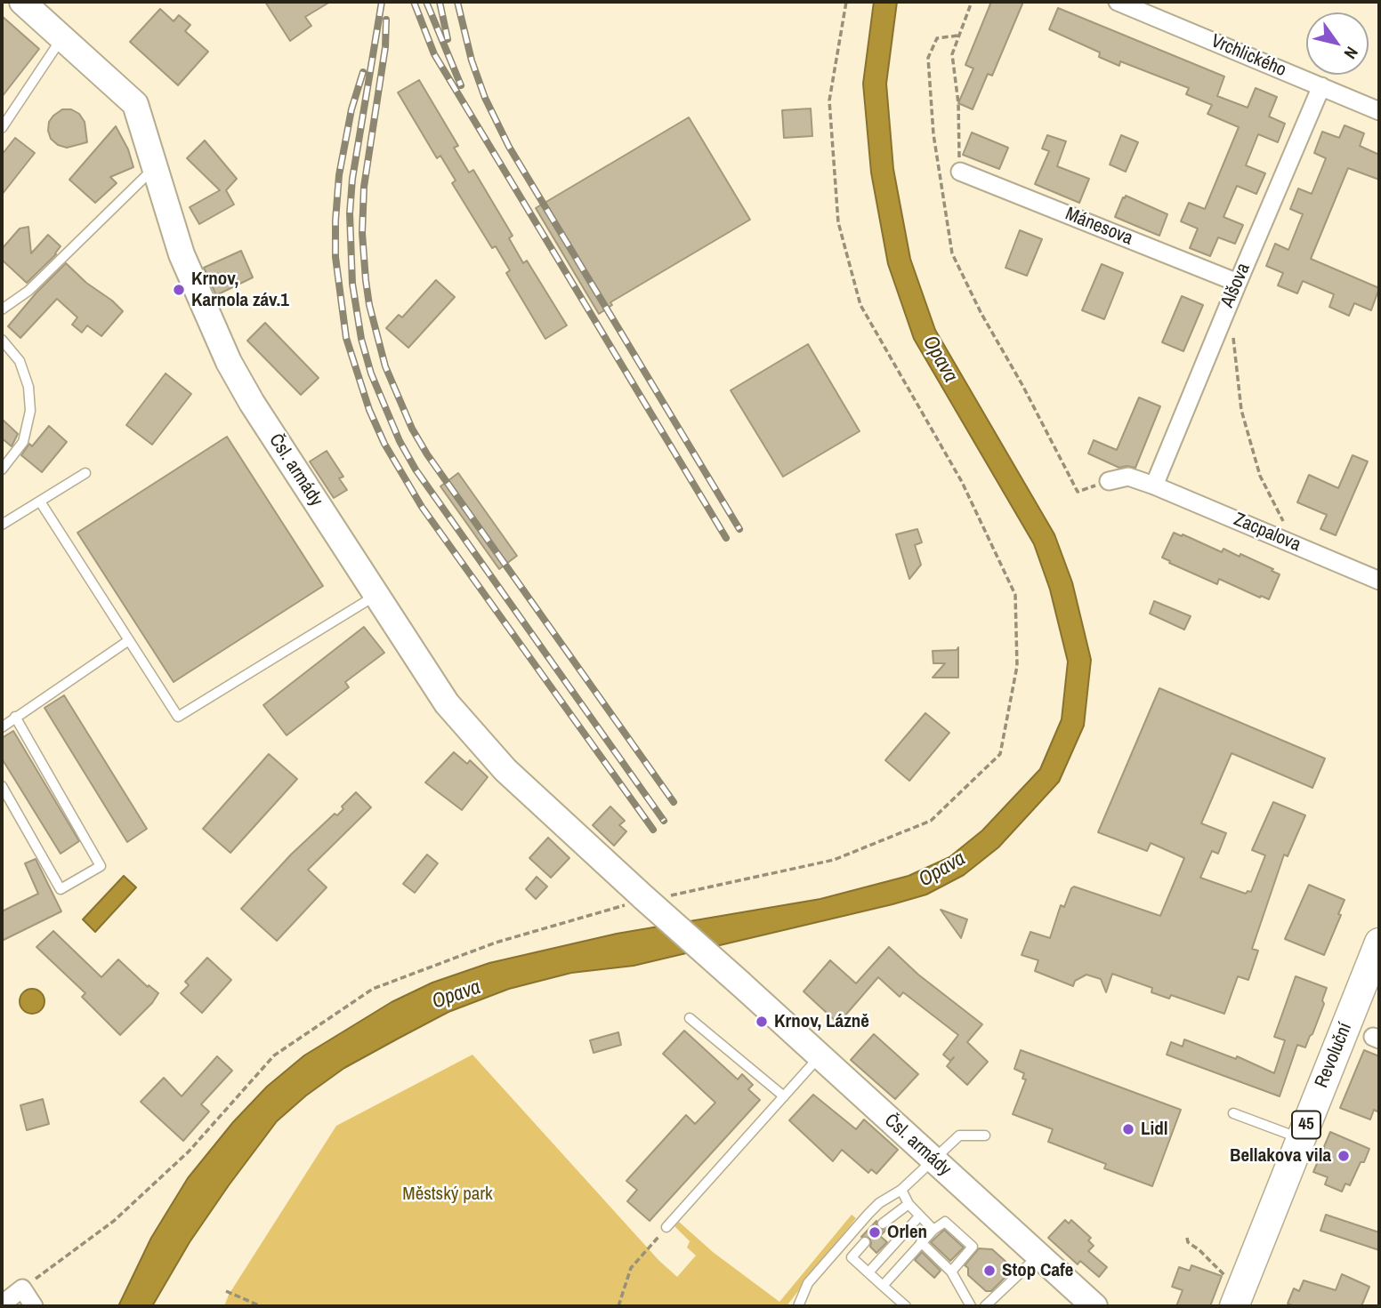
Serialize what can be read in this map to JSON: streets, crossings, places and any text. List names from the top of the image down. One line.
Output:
{"streets":{"main road":["Čsl. armády","Revoluční","45"],"street":["Vrchlického","Mánesova","Alšova","Zacpalova"]},"crossings":[["Vrchlického","Alšova"],["Mánesova","Alšova"],["Alšova","Zacpalova"]],"water":["Opava"],"parks":["Městský park"],"places":["Krnov, Karnola záv.1","Krnov, Lázně","Lidl","Bellakova vila","Orlen","Stop Cafe"],"north":"bottom right"}
